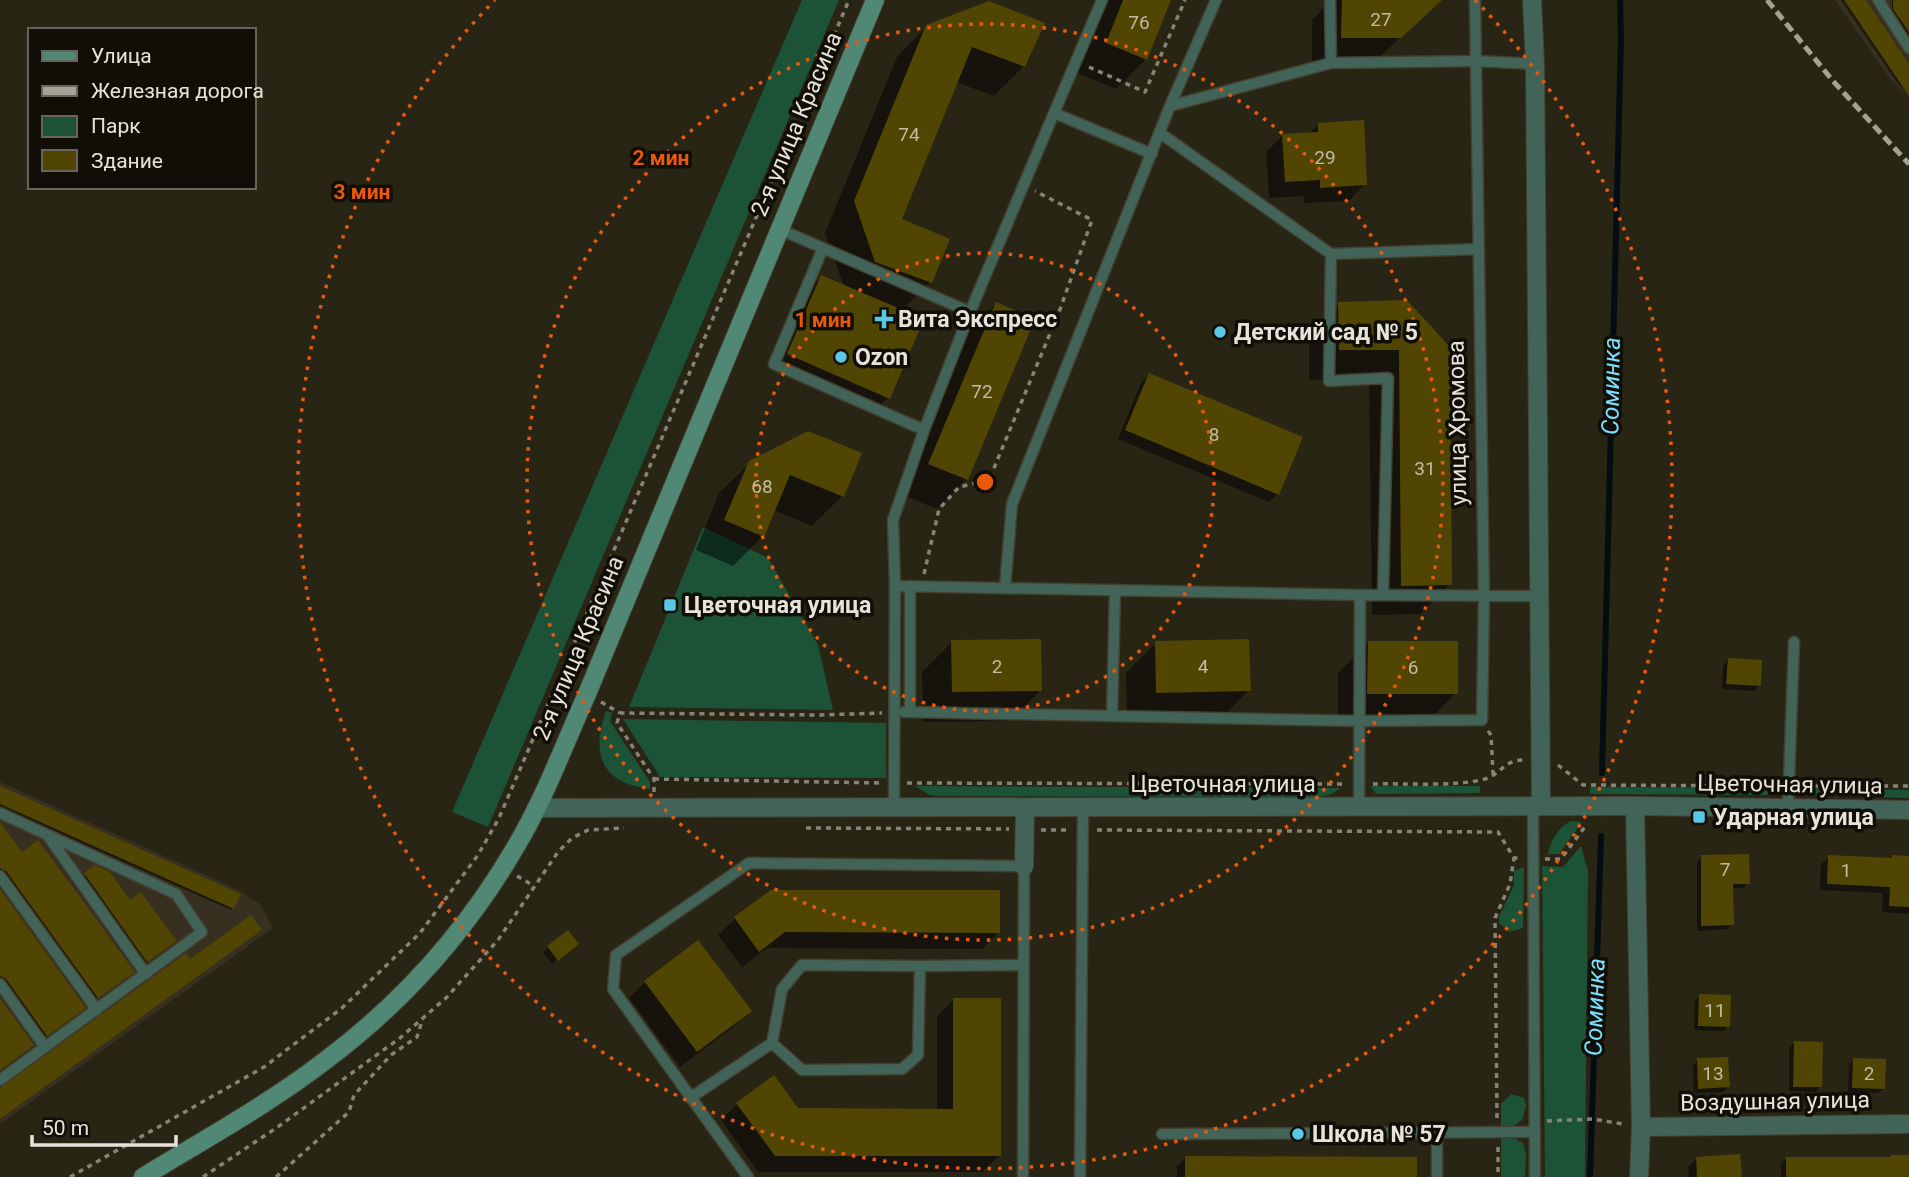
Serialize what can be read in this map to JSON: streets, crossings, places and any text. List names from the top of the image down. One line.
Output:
{"streets":{"main road":["2-я улица Красина"],"street":["Цветочная улица","Воздушная улица"],"lane":["улица Хромова"]},"crossings":[["2-я улица Красина","Цветочная улица"]],"water":["Соминка"],"places":{"health":["Вита Экспресс"],"other":["Детский сад № 5","Ozon","Школа № 57"],"transit":["Цветочная улица","Ударная улица"]},"house_numbers":["27","76","74","29","72","8","31","68","2","4","6","7","1","11","13","2"],"legend":["Улица","Железная дорога","Парк","Здание"],"scale_bar":"50 m","rings":["2 мин","3 мин","1 мин"]}
